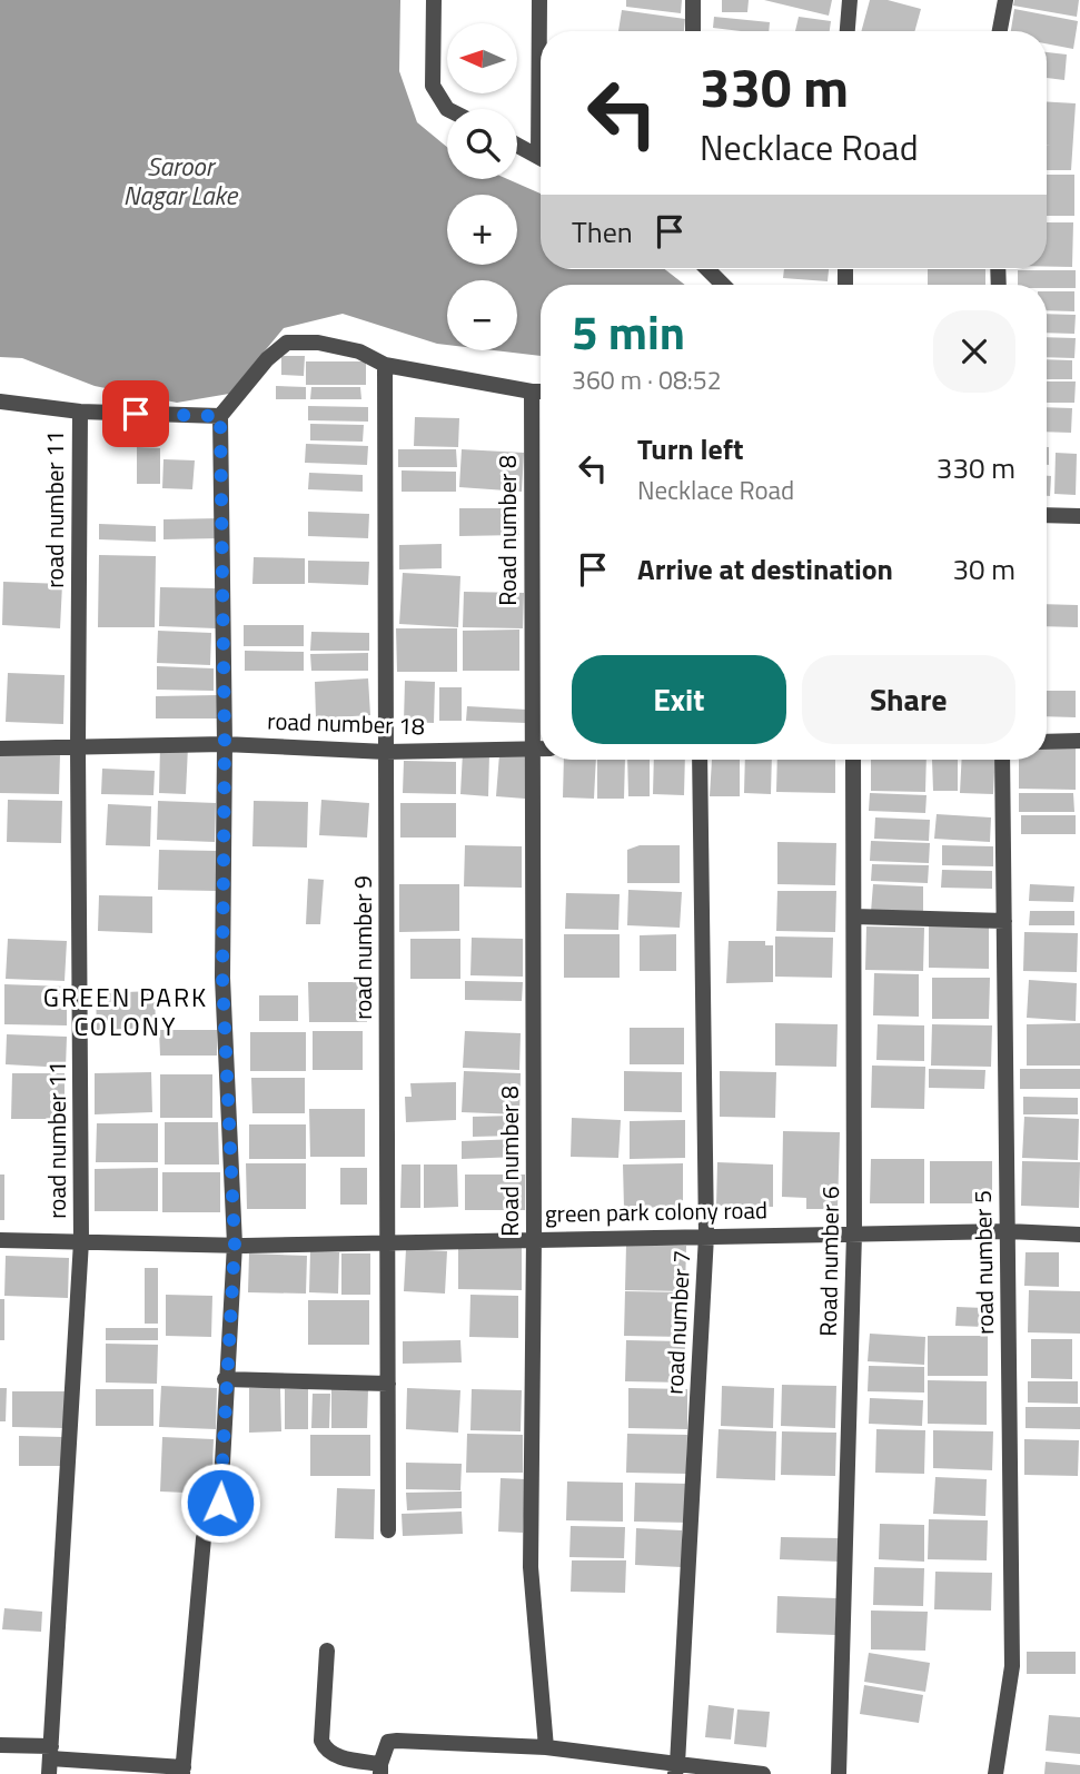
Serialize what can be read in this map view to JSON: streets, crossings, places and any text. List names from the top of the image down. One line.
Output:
{"streets":{"street":["road number 11","Road number 8","road number 18","road number 9","green park colony road","Road number 6","road number 5","road number 7"]},"crossings":[["road number 11","road number 18"],["road number 11","green park colony road"],["Road number 8","road number 18"],["Road number 8","green park colony road"],["road number 18","road number 9"],["road number 9","green park colony road"],["green park colony road","Road number 6"],["green park colony road","road number 5"],["green park colony road","road number 7"]],"districts":["GREEN PARK COLONY"],"water":["Saroor Nagar Lake"],"north":"left","page":{"map_buttons":["+","−"],"turn":["330 m","Necklace Road"],"then":"Then","heading":["5 min","360 m · 08:52"],"list":[{"name":"Turn left","note":"Necklace Road","value":"330 m"},{"name":"Arrive at destination","value":"30 m"}],"buttons":["Exit","Share"]}}
